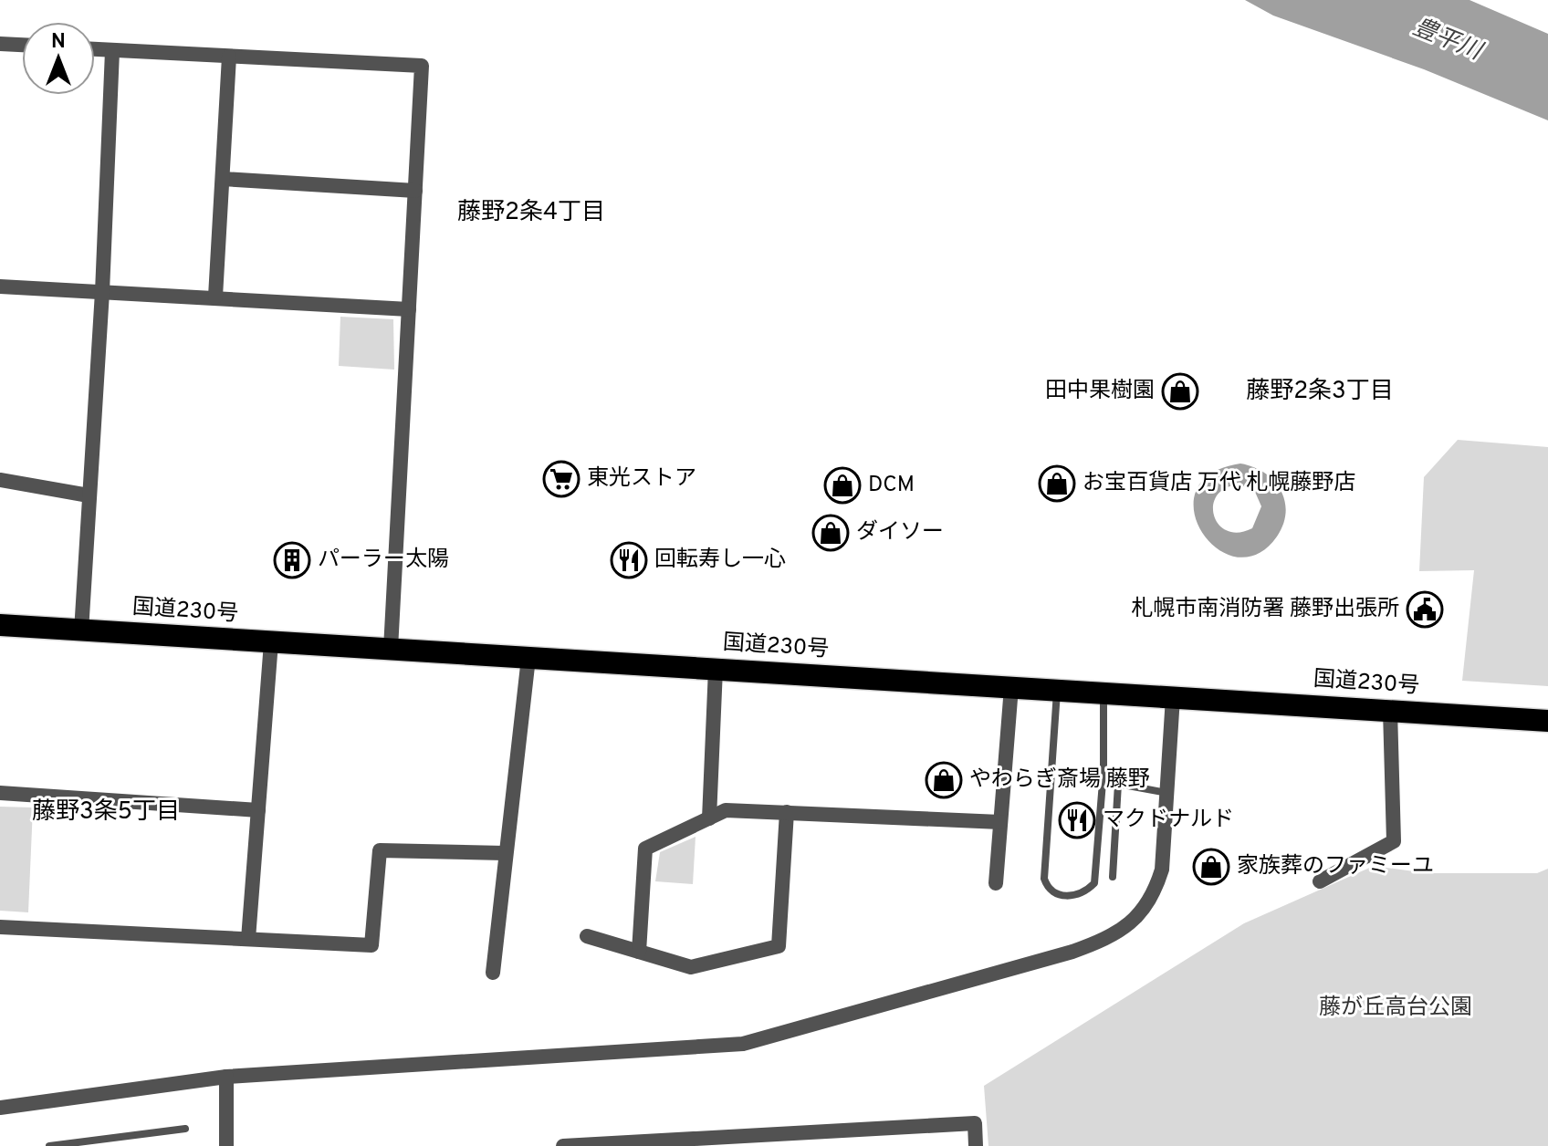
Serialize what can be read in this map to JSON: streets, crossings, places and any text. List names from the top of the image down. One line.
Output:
{"streets":{"highway":["国道230号"]},"districts":["藤野2条4丁目","藤野2条3丁目","藤野3条5丁目"],"water":["豊平川"],"parks":["藤が丘高台公園"],"places":{"shop":["田中果樹園","お宝百貨店 万代 札幌藤野店","DCM","ダイソー","やわらぎ斎場 藤野","家族葬のファミーユ"],"supermarket":["東光ストア"],"building":["パーラー太陽"],"restaurant":["回転寿し一心","マクドナルド"],"public building":["札幌市南消防署 藤野出張所"]},"north":"top"}
